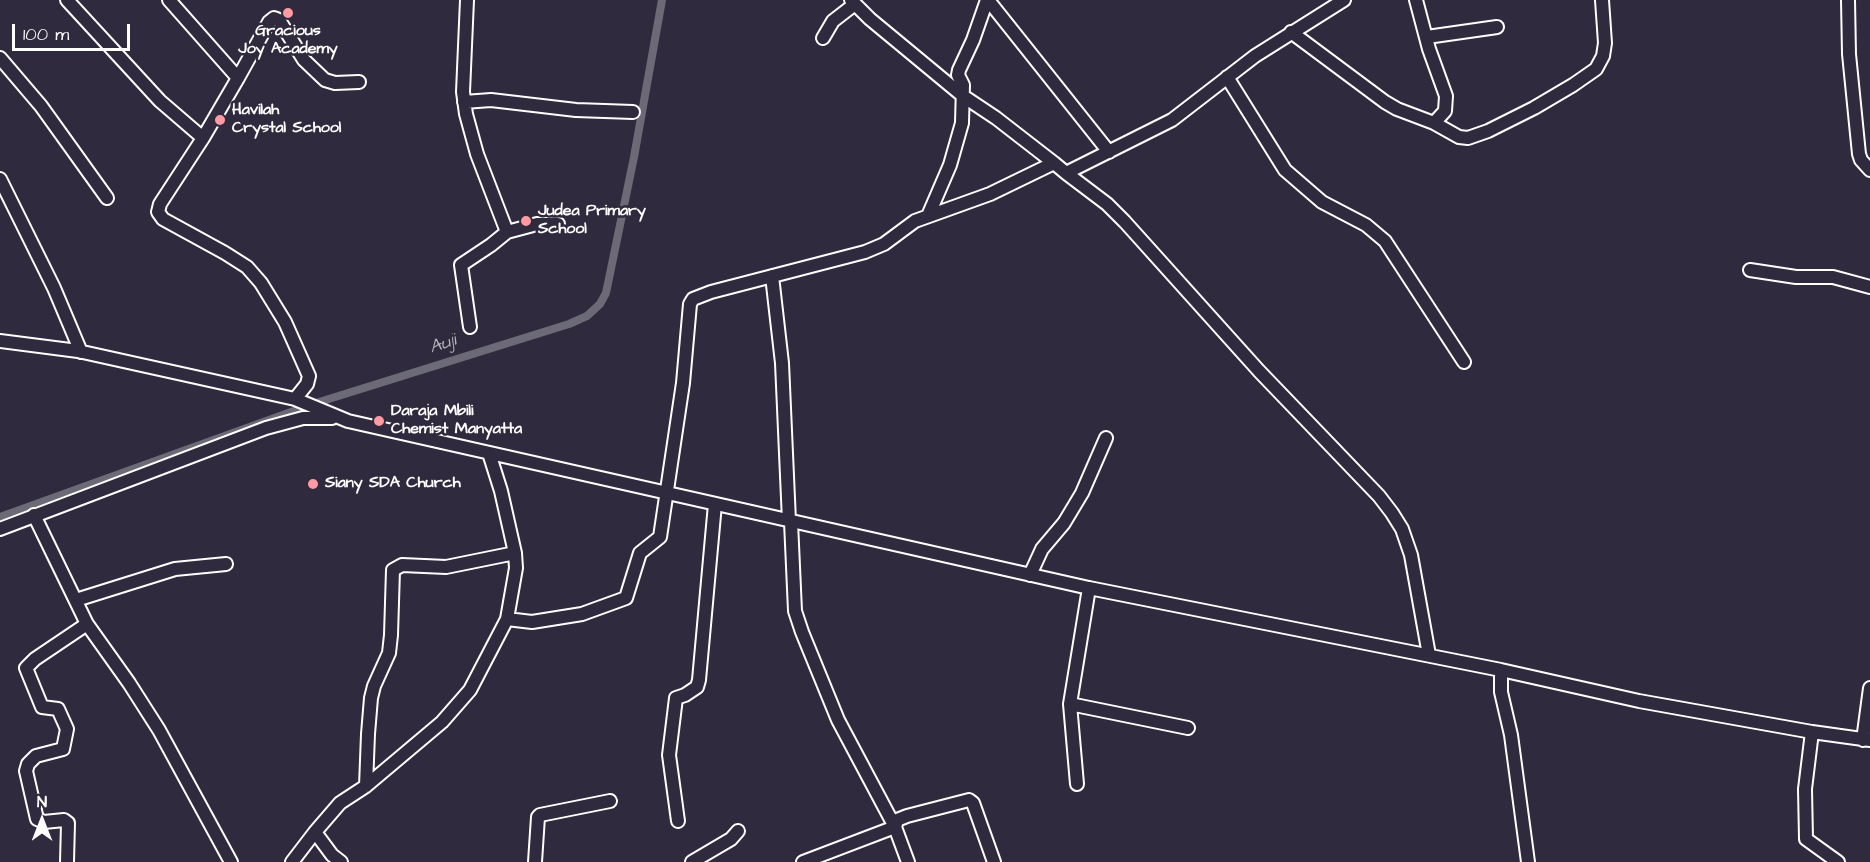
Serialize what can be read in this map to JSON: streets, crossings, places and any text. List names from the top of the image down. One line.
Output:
{"water":["Auji"],"places":["Gracious Joy Academy","Havilah Crystal School","Judea Primary School","Daraja Mbili Chemist Manyatta","Siany SDA Church"],"scale_bar":"100 m","north":"top"}
